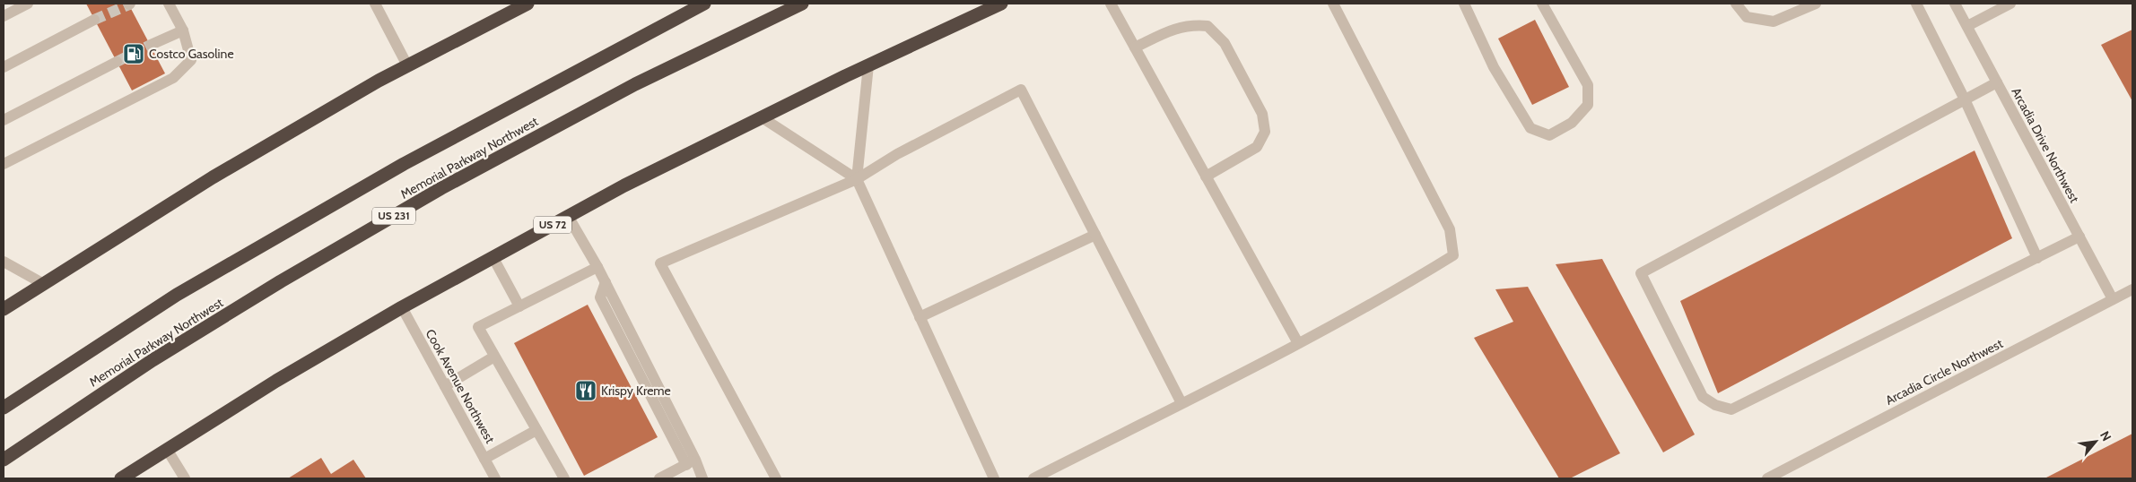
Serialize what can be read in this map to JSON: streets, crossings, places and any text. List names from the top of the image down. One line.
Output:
{"streets":{"highway":["Memorial Parkway Northwest","US 231","US 72"],"street":["Arcadia Drive Northwest","Arcadia Circle Northwest","Cook Avenue Northwest"]},"crossings":[["Arcadia Drive Northwest","Arcadia Circle Northwest"],["US 72","Cook Avenue Northwest"]],"places":{"fuel station":["Costco Gasoline"],"restaurant":["Krispy Kreme"]},"north":"top right"}
